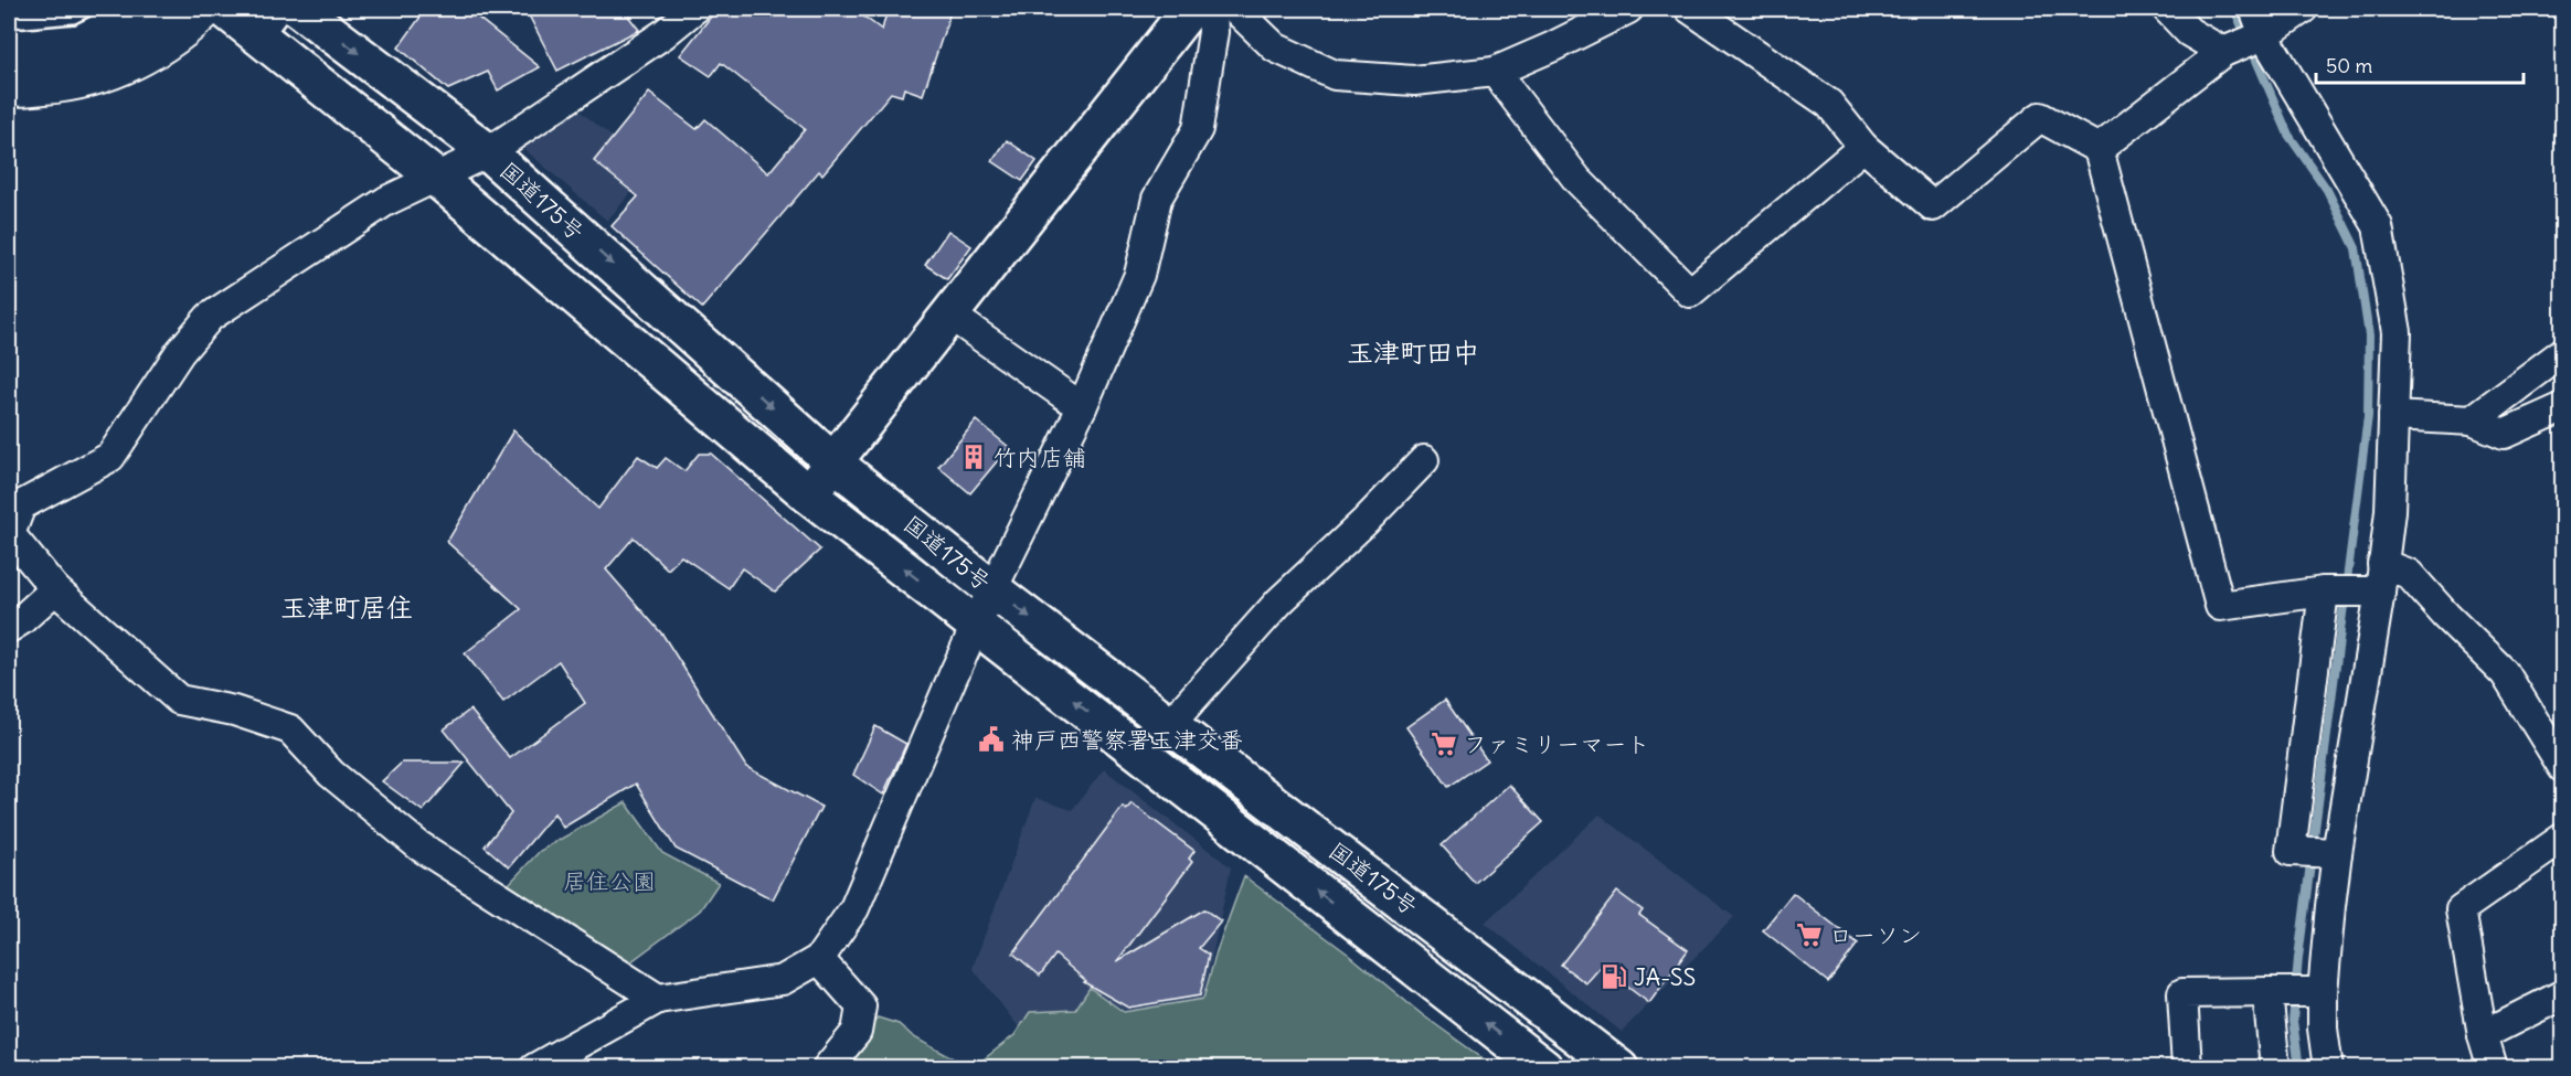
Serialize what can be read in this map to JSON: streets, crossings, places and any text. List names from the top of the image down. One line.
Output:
{"streets":{"main road":["国道175号"]},"districts":["玉津町田中","玉津町居住"],"parks":["居住公園"],"places":{"building":["竹内店舗"],"public building":["神戸西警察署玉津交番"],"supermarket":["ファミリーマート","ローソン"],"fuel station":["JA-SS"]},"scale_bar":"50 m"}
